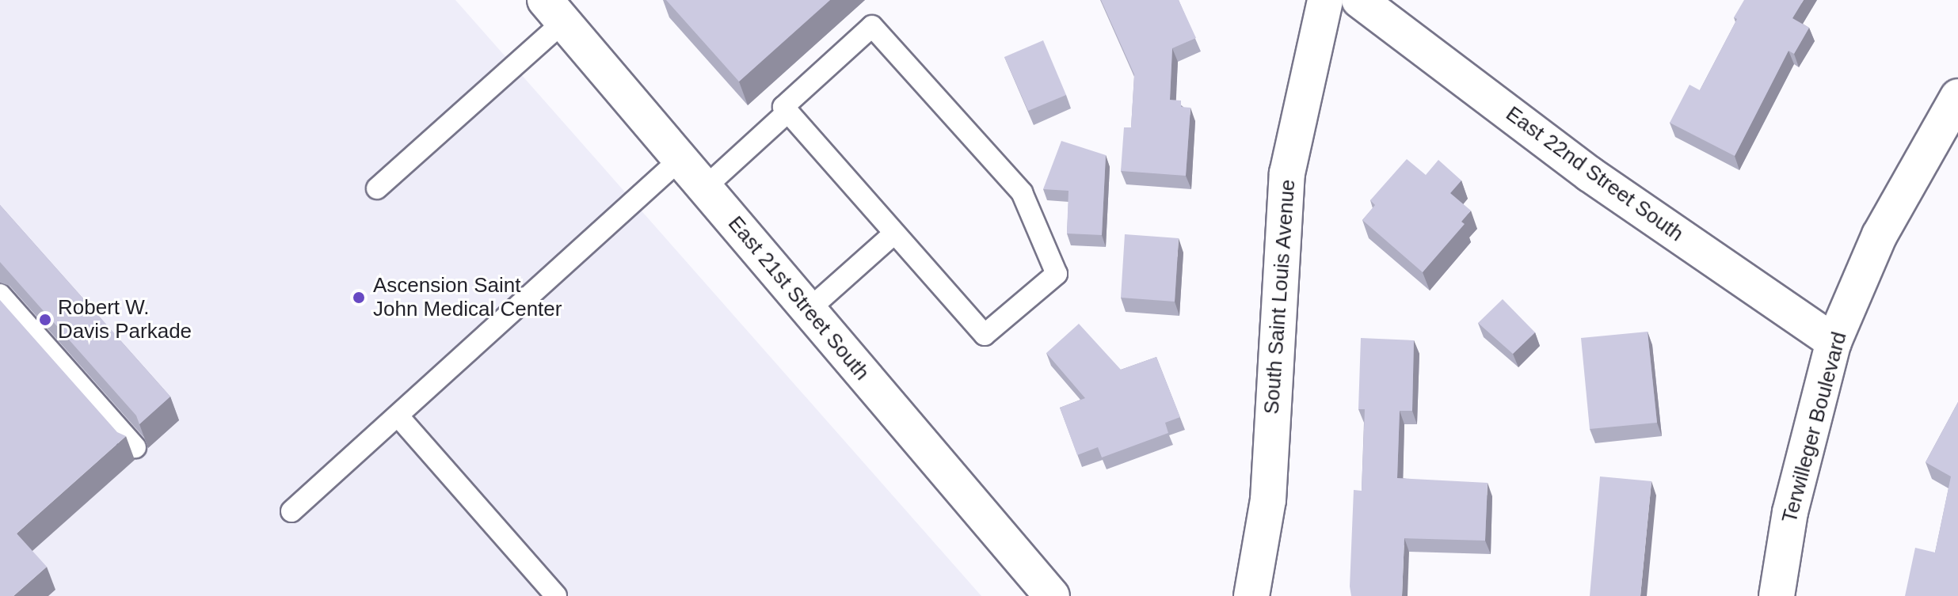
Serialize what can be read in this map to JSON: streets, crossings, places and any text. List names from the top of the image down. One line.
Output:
{"streets":{"street":["East 22nd Street South","South Saint Louis Avenue","East 21st Street South","Terwilleger Boulevard"]},"crossings":[["East 22nd Street South","Terwilleger Boulevard"]],"places":["Ascension Saint John Medical Center","Robert W. Davis Parkade"]}
